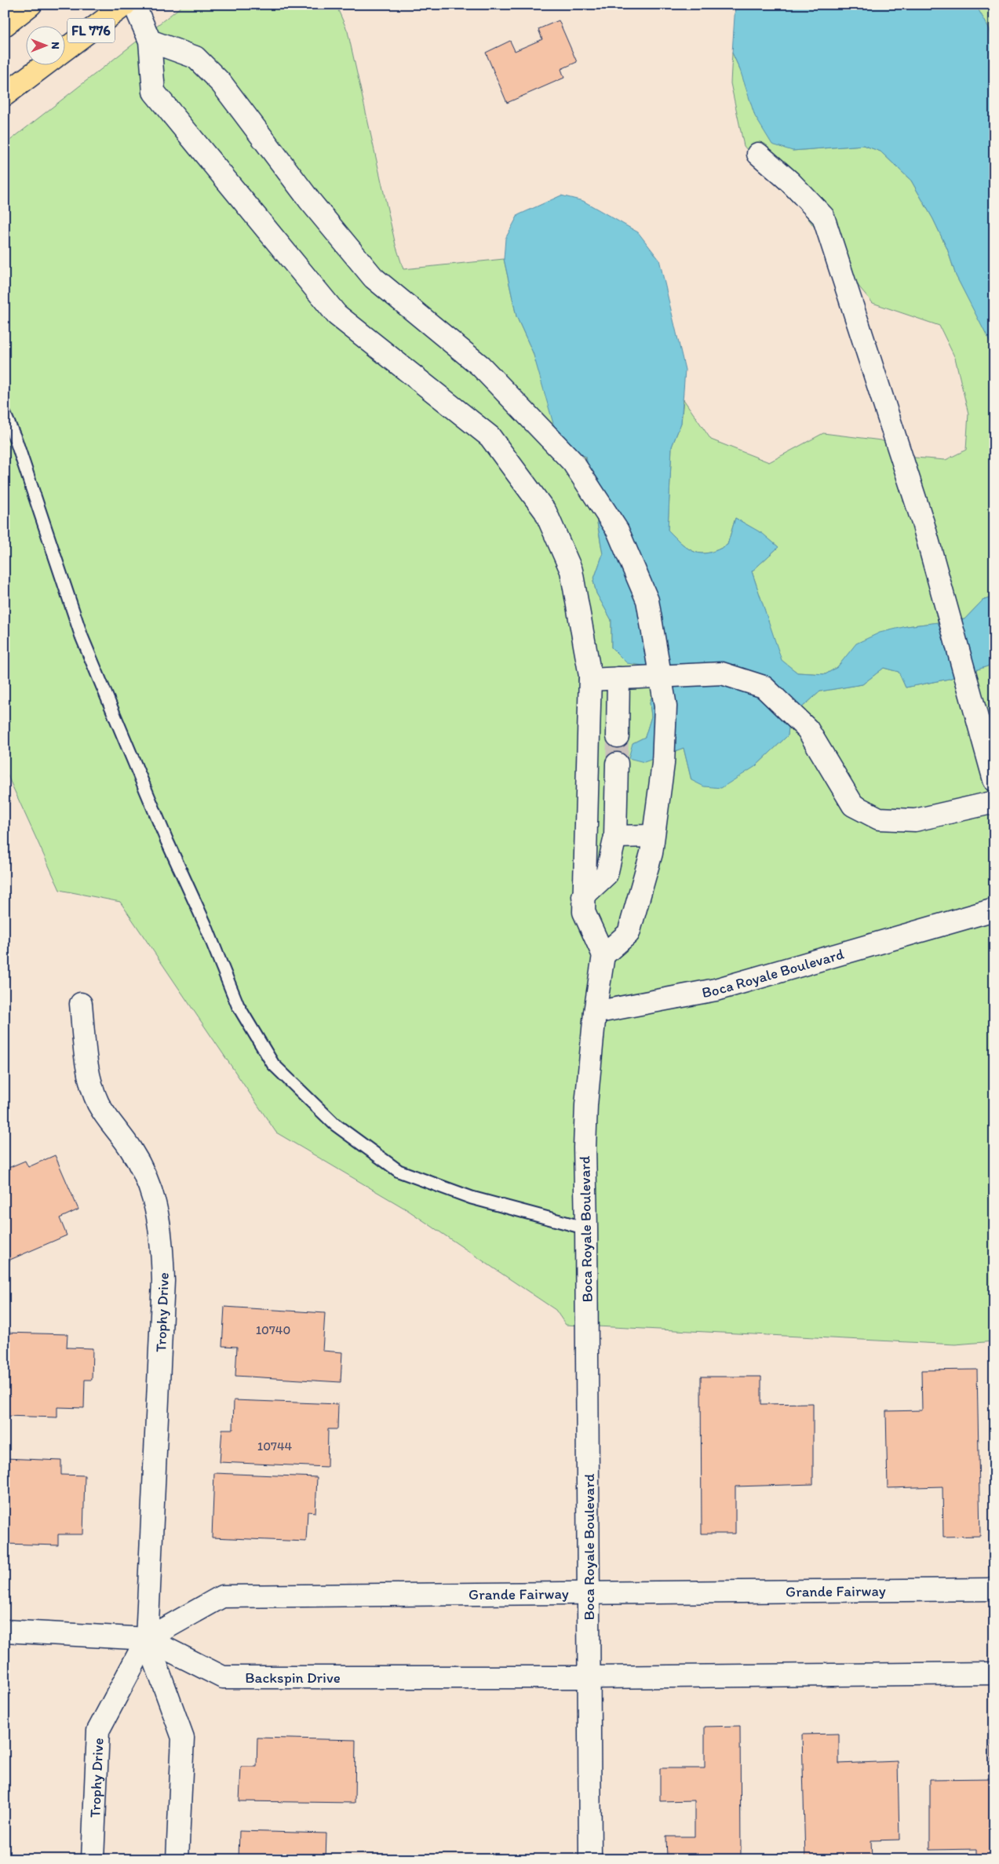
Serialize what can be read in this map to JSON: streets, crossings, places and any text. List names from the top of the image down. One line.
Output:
{"streets":{"main road":["FL 776"],"street":["Boca Royale Boulevard","Trophy Drive","Grande Fairway","Backspin Drive"]},"crossings":[["Boca Royale Boulevard","Grande Fairway"],["Boca Royale Boulevard","Backspin Drive"],["Trophy Drive","Grande Fairway"],["Trophy Drive","Backspin Drive"],["Grande Fairway","Backspin Drive"]],"house_numbers":["10740","10744"],"north":"right"}
